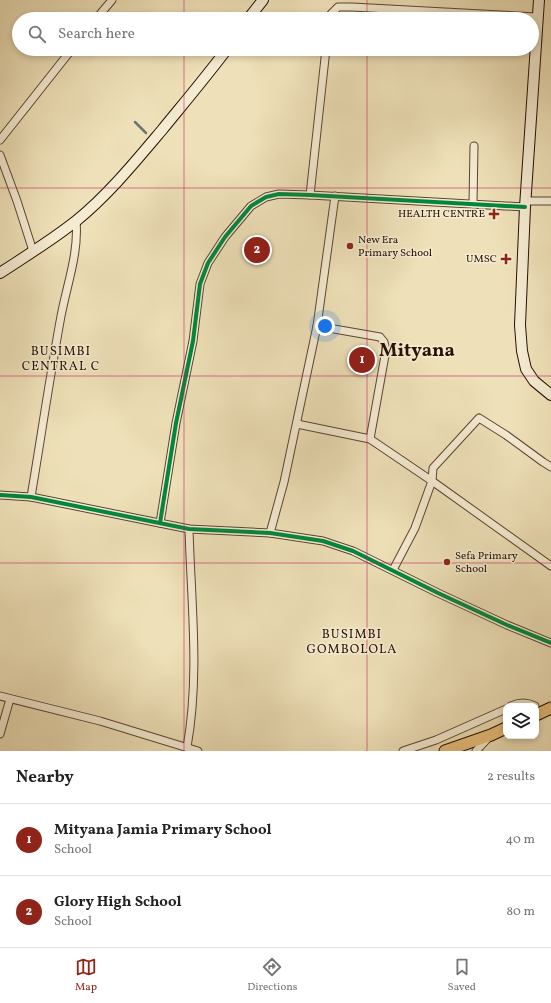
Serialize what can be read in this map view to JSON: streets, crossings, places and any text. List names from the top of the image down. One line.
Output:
{"districts":["Mityana","BUSIMBI CENTRAL C","BUSIMBI GOMBOLOLA"],"places":{"health":["HEALTH CENTRE","UMSC"],"other":["New Era Primary School","Sefa Primary School"]},"page":{"search":"Search here","pins":["2","1"],"heading":["Nearby","2 results"],"list":[{"mark":"1","name":"Mityana Jamia Primary School","note":"School","value":"40 m"},{"mark":"2","name":"Glory High School","note":"School","value":"80 m"}],"nav":["Map","Directions","Saved"]}}
